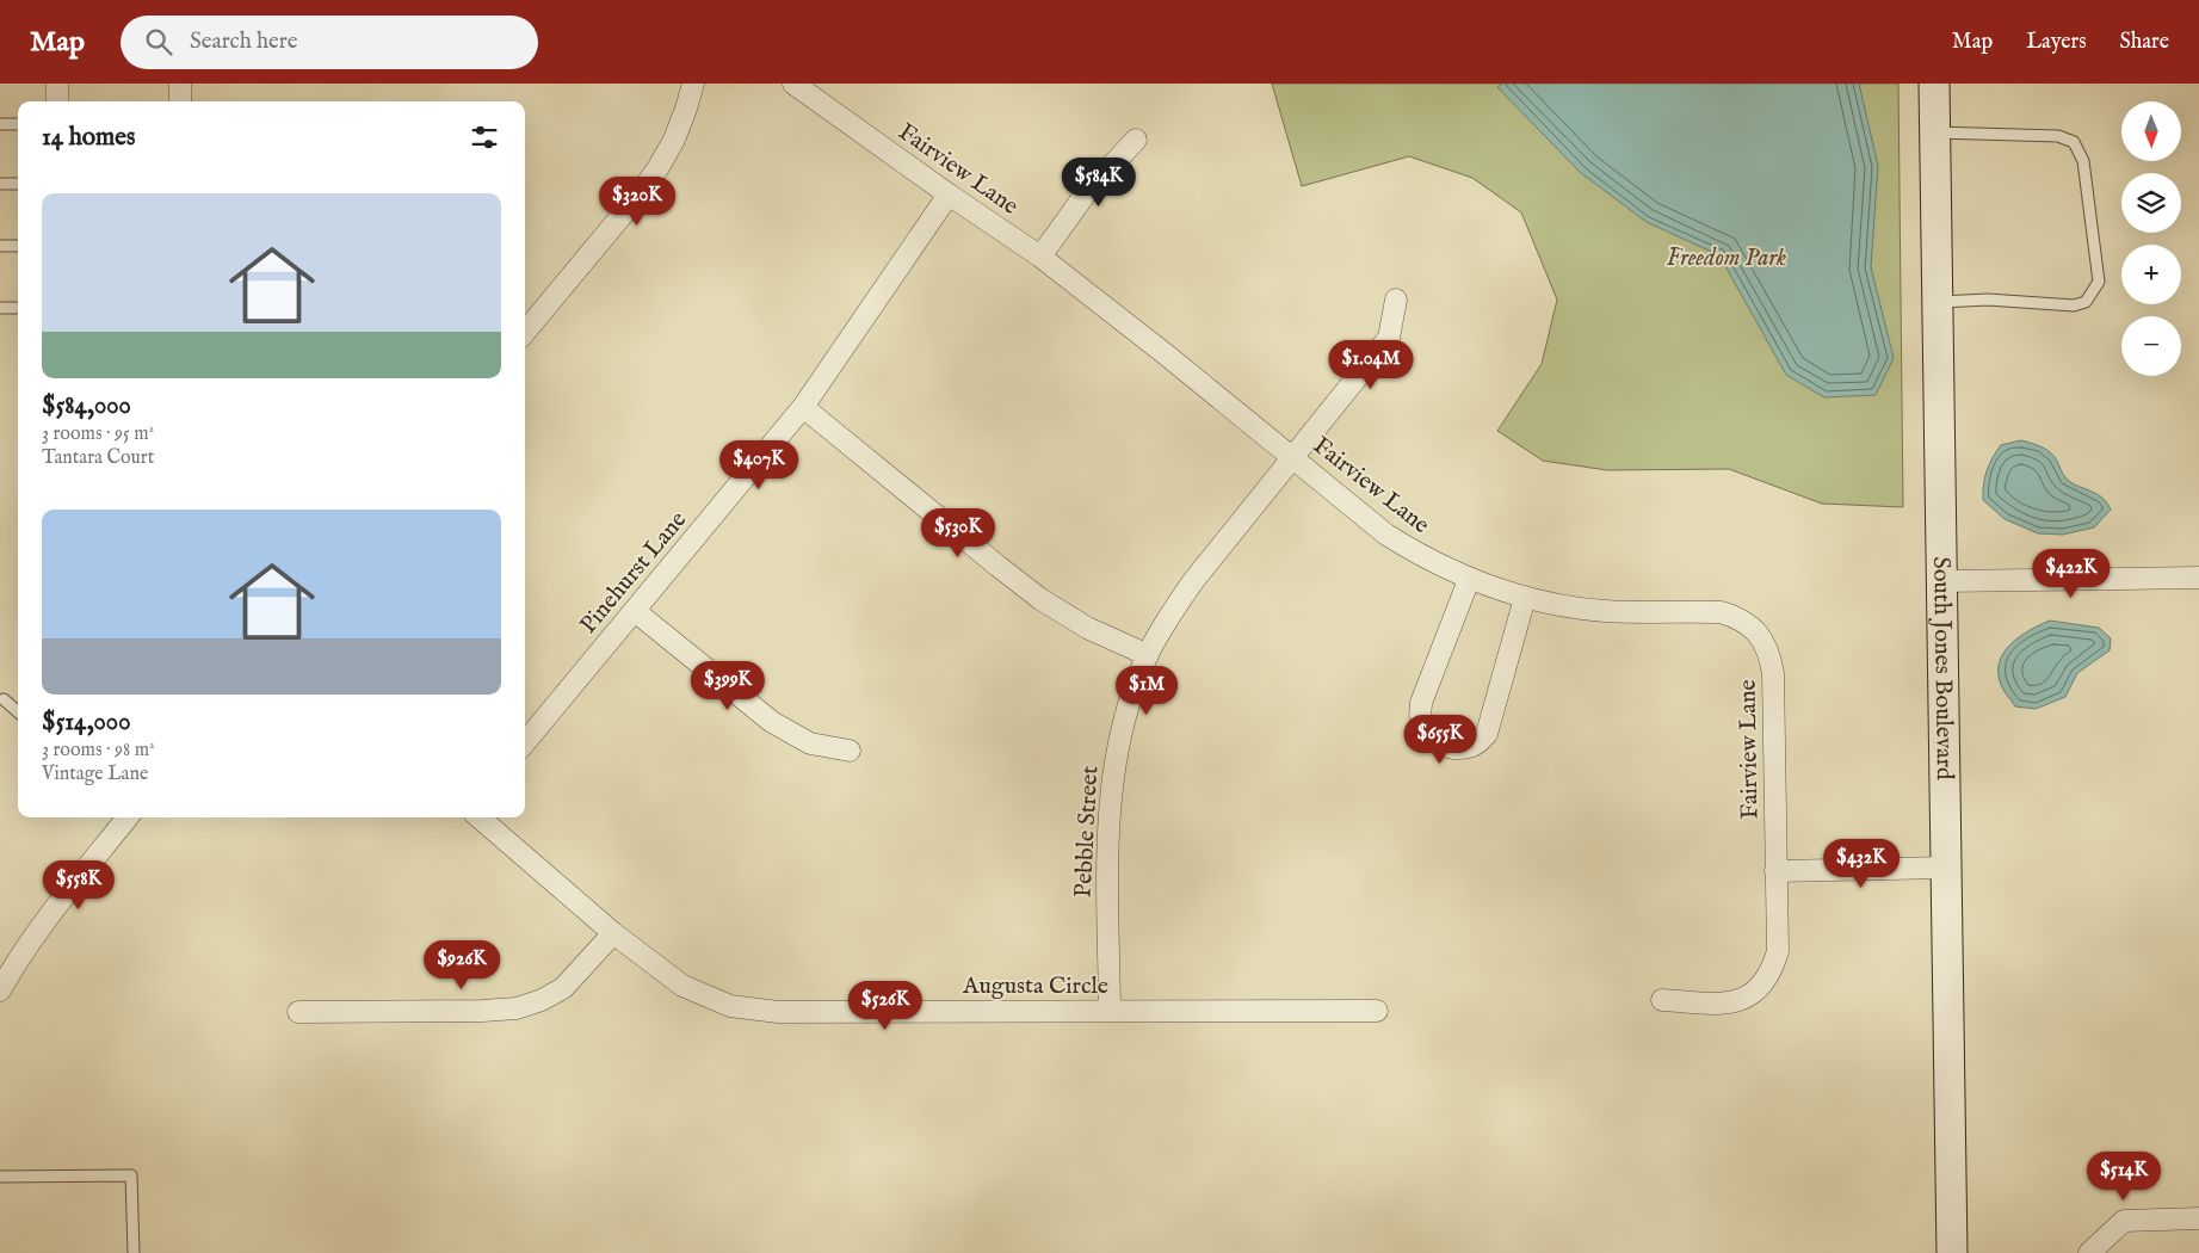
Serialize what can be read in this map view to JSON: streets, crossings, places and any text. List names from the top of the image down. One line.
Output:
{"streets":{"street":["Fairview Lane","Pinehurst Lane","South Jones Boulevard","Pebble Street","Augusta Circle"]},"crossings":[["Fairview Lane","Pinehurst Lane"],["Fairview Lane","Pebble Street"],["Pebble Street","Augusta Circle"]],"parks":["Freedom Park"],"north":"bottom","page":{"header":"Map","search":"Search here","nav":["Map","Layers","Share"],"map_buttons":["+","−"],"heading":"14 homes","price":["$584K","$320K","$1.04M","$407K","$530K","$422K","$399K","$1M","$655K","$432K","$558K","$926K","$526K","$514K"],"list":[{"name":"$584,000","note":"3 rooms · 95 m² · Tantara Court"},{"name":"$514,000","note":"3 rooms · 98 m² · Vintage Lane"}]}}
